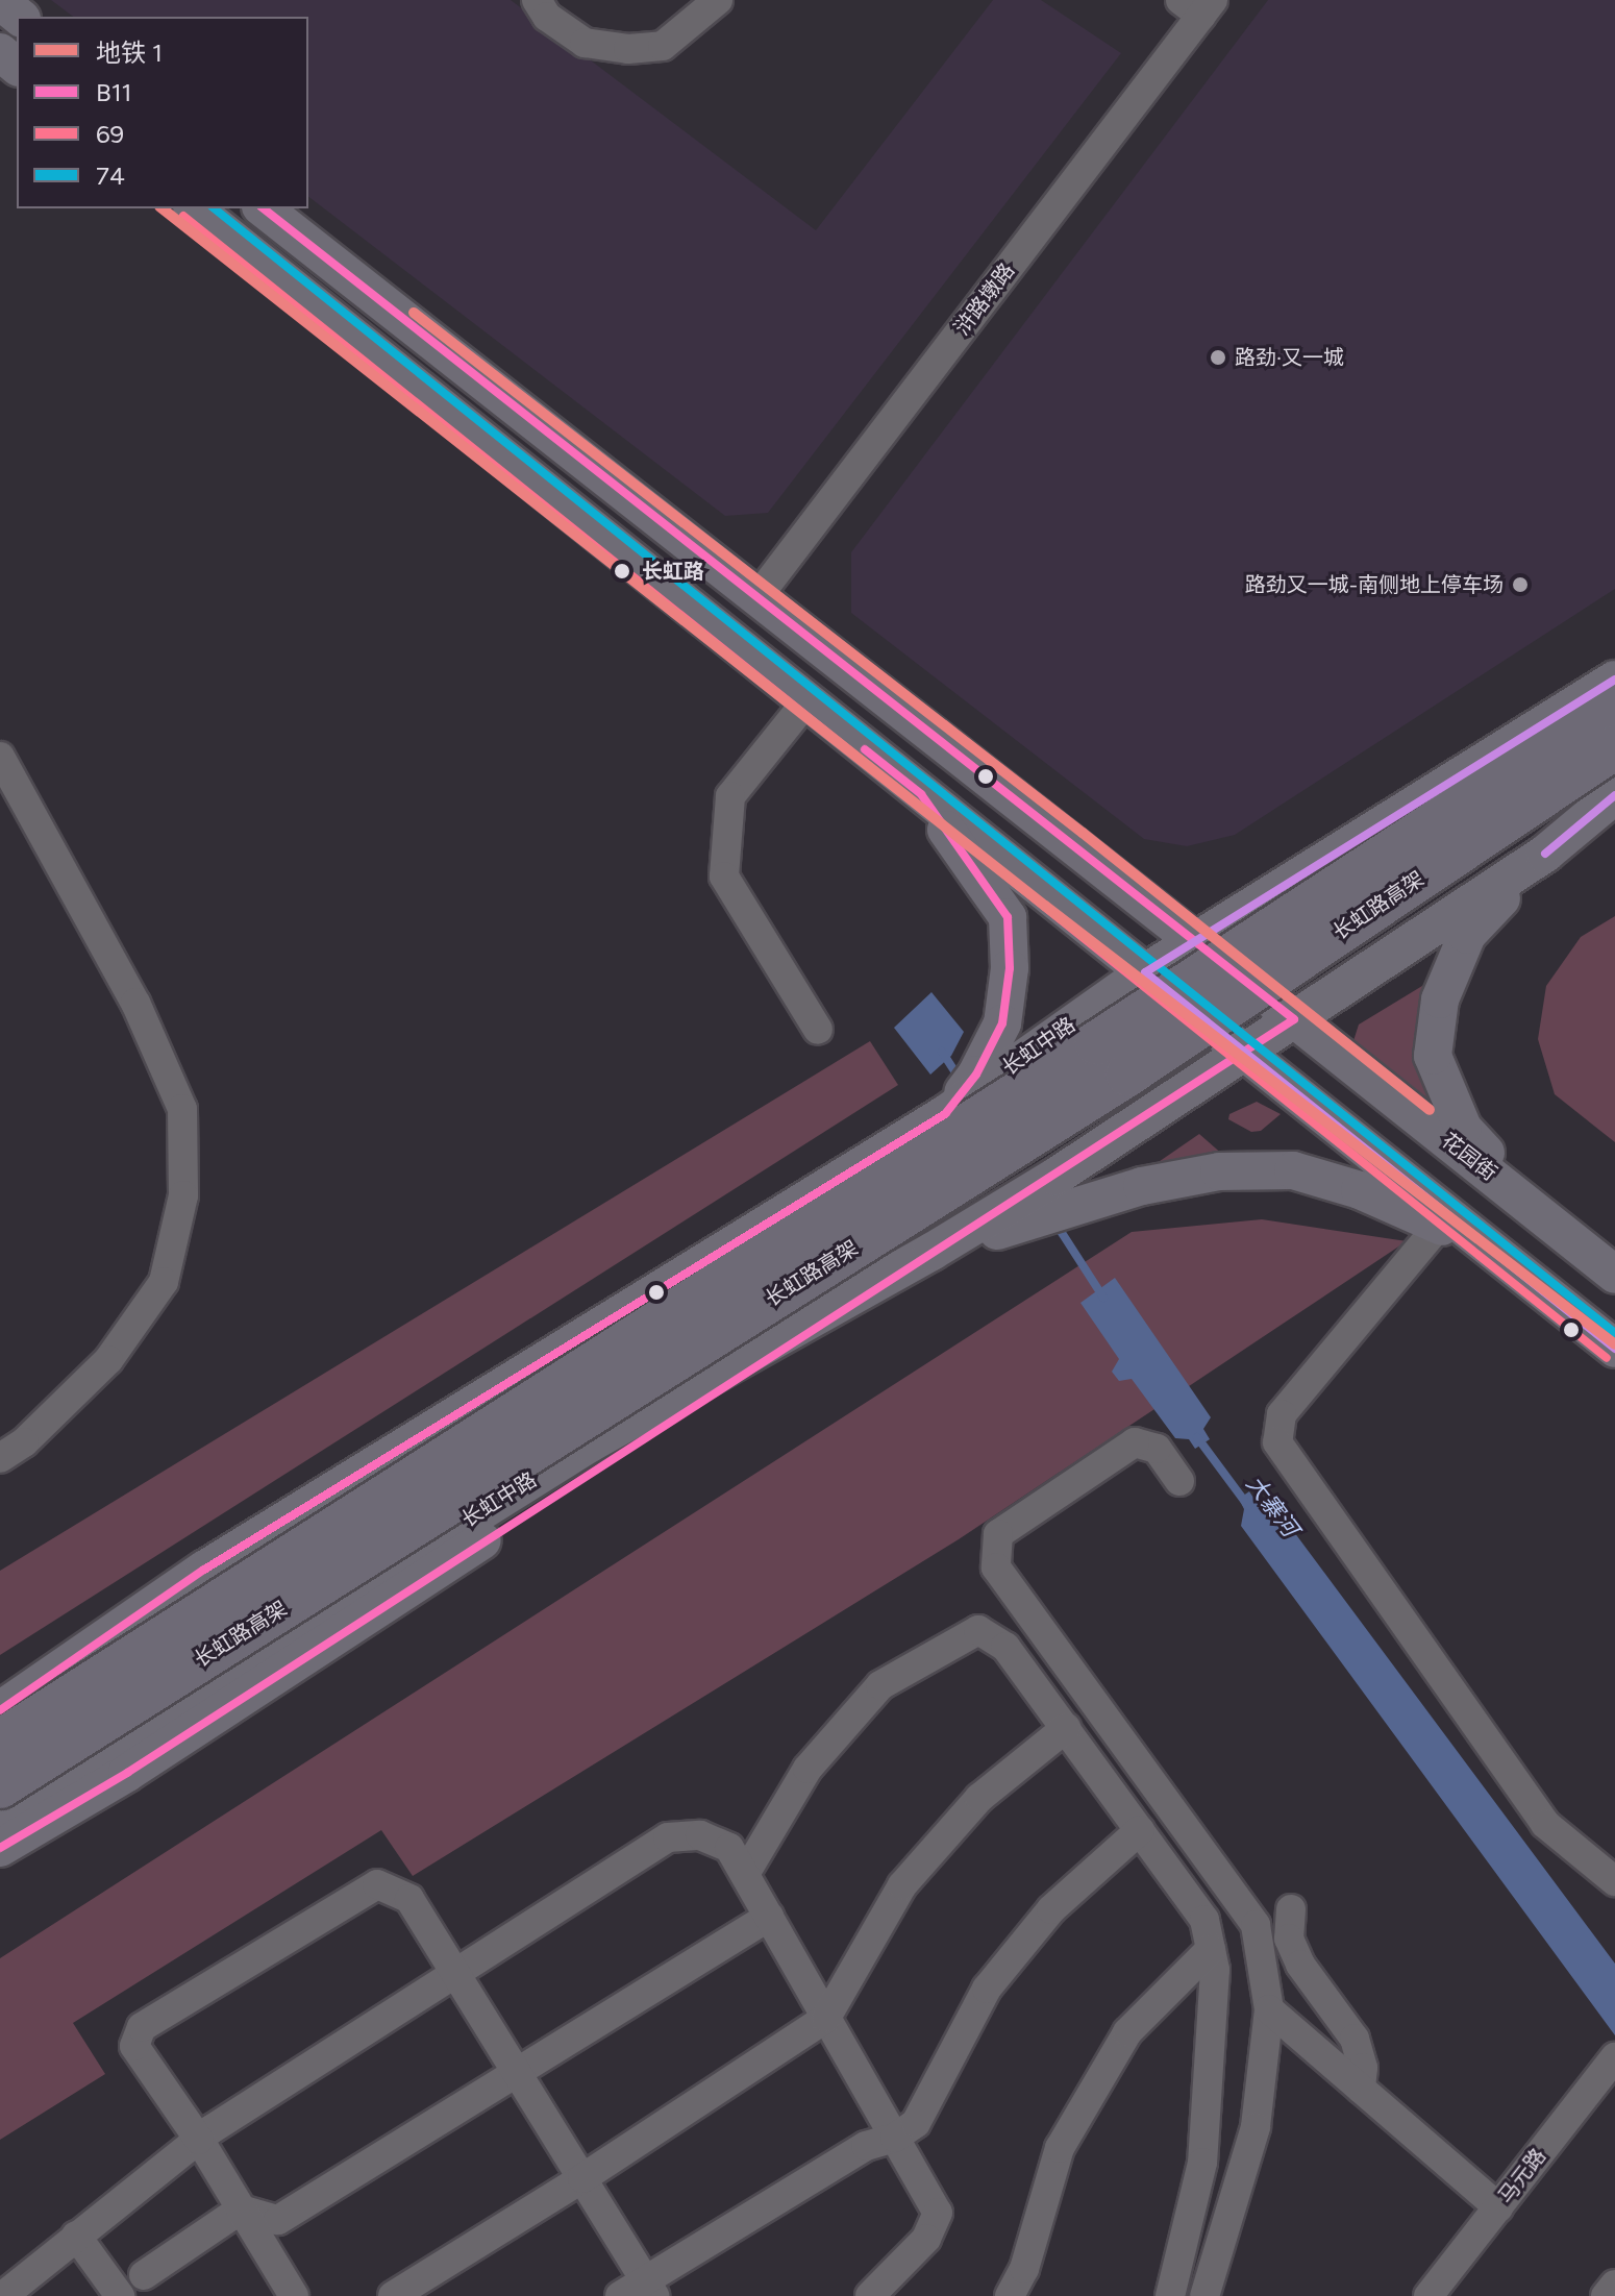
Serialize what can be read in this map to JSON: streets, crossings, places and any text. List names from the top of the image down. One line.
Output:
{"streets":{"highway":["长虹路高架"],"main road":["长虹中路","花园街"],"street":["浒路墩路","马元路"]},"crossings":[["浒路墩路","花园街"],["长虹中路","花园街"]],"water":["大寨河"],"places":["路劲·又一城","长虹路","路劲又一城-南侧地上停车场"],"lines":["metro line 1","transit line B11","transit line 74","transit line 69"],"legend":["地铁 1","B11","69","74"]}
